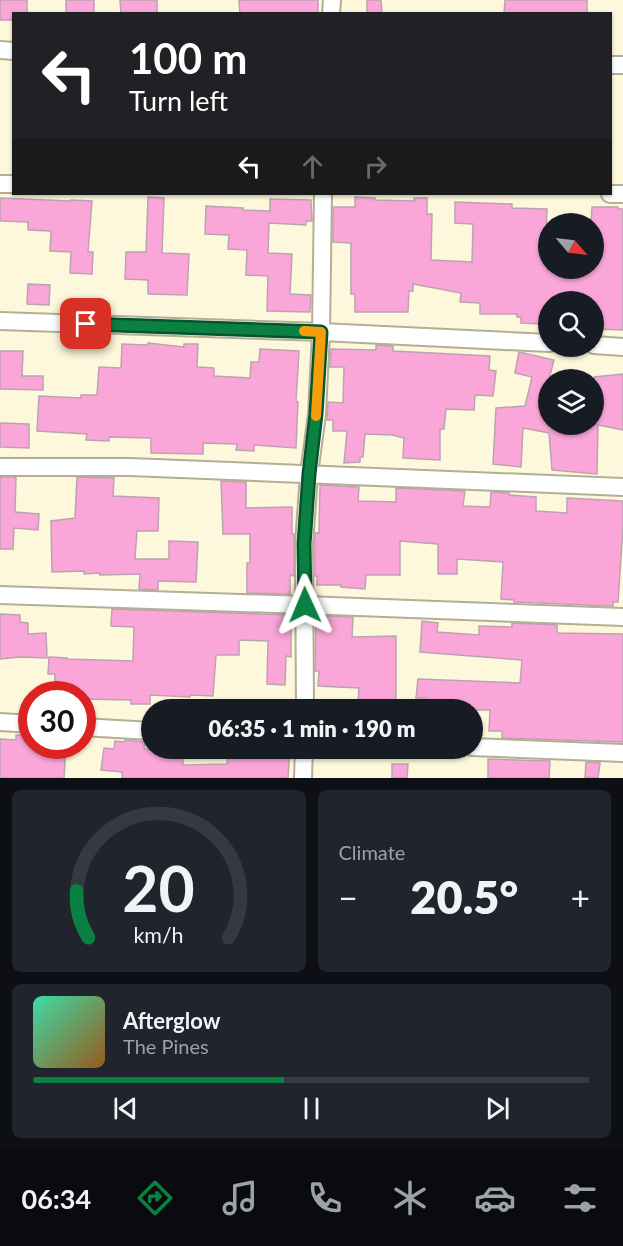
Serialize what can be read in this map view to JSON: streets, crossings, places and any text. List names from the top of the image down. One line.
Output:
{"north":"bottom right","page":{"turn":["100 m","Turn left"],"limit":"30","trip":"06:35 · 1 min · 190 m","tile":"Climate","heat":["−","20.5°","+"],"song":["Afterglow","The Pines"],"tabs":"06:34","gauge":["20","km/h"]}}
